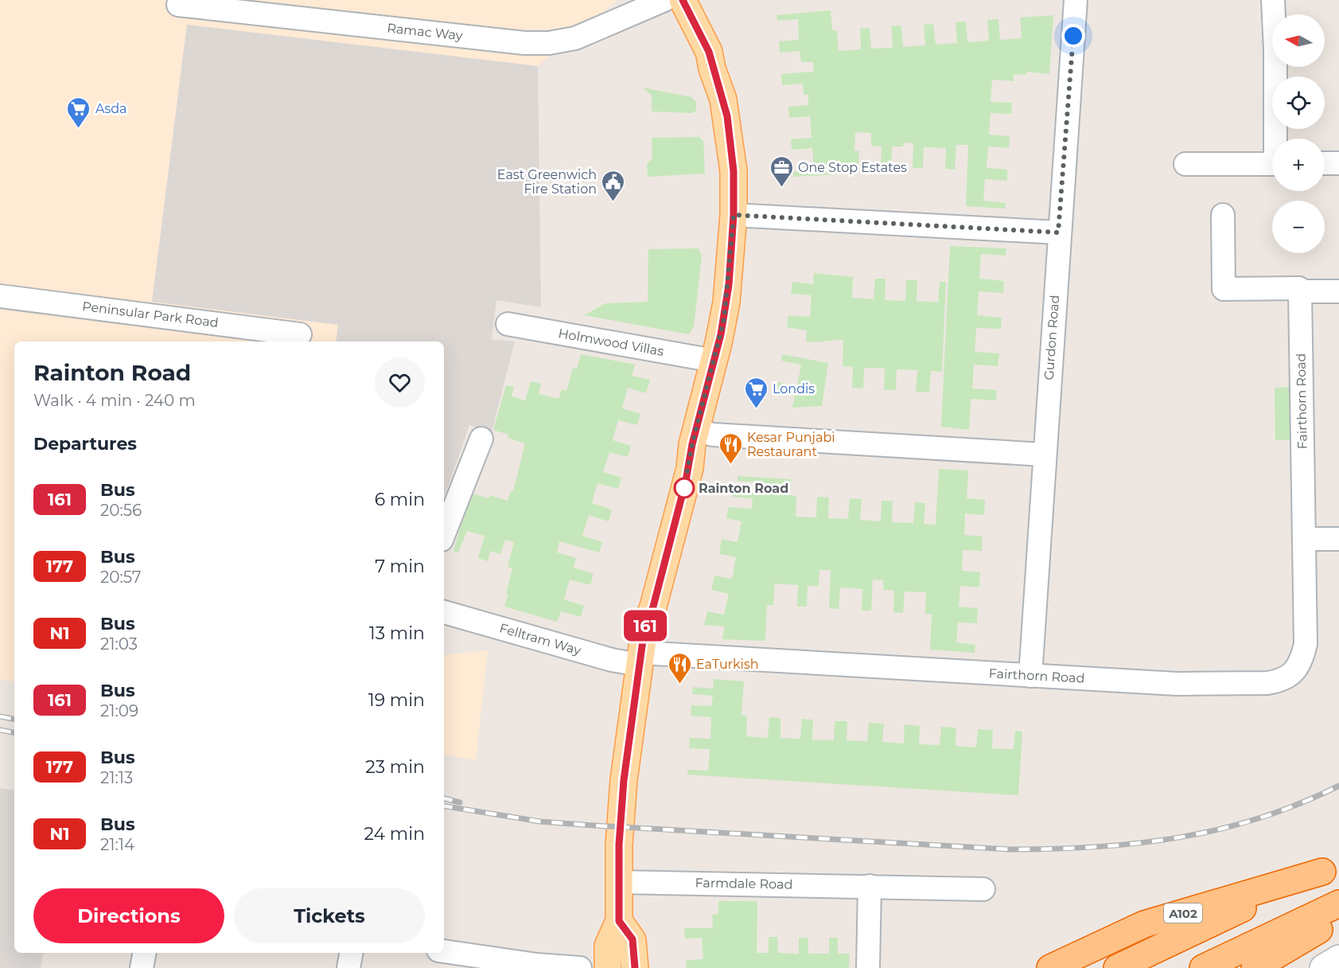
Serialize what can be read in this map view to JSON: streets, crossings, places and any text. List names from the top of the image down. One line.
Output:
{"streets":{"highway":["A102"],"street":["Ramac Way","Peninsular Park Road","Gurdon Road","Holmwood Villas","Fairthorn Road","Felltram Way","Farmdale Road"]},"crossings":[["Gurdon Road","Fairthorn Road"],["Fairthorn Road","Felltram Way"]],"places":{"supermarket":["Asda","Londis"],"office":["One Stop Estates"],"public building":["East Greenwich Fire Station"],"restaurant":["Kesar Punjabi Restaurant","EaTurkish"],"other":["Rainton Road"]},"lines":["bus line 161"],"north":"left","page":{"on_map":"161","map_buttons":["+","−"],"heading":[["Rainton Road","Walk · 4 min · 240 m"],"Departures"],"list":[{"mark":"161","name":"Bus","note":"20:56","value":"6 min"},{"mark":"177","name":"Bus","note":"20:57","value":"7 min"},{"mark":"N1","name":"Bus","note":"21:03","value":"13 min"},{"mark":"161","name":"Bus","note":"21:09","value":"19 min"},{"mark":"177","name":"Bus","note":"21:13","value":"23 min"},{"mark":"N1","name":"Bus","note":"21:14","value":"24 min"}],"buttons":["Directions","Tickets"]}}
